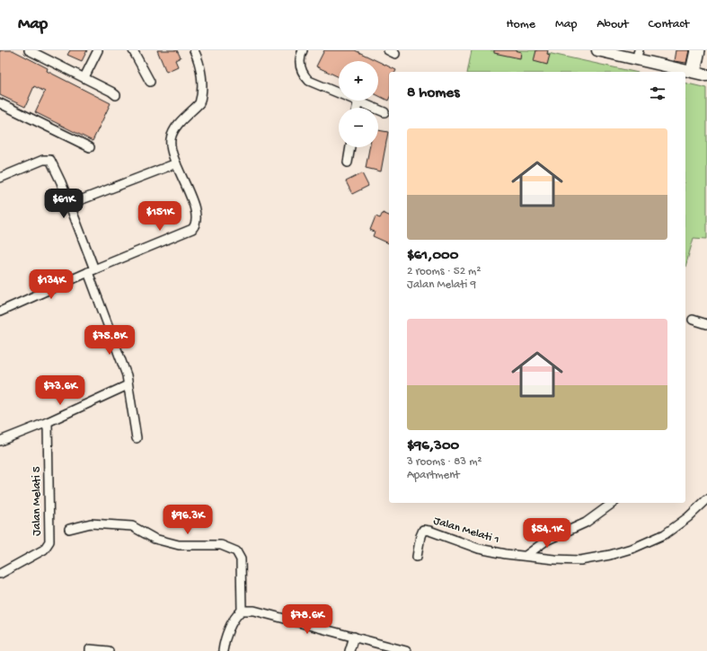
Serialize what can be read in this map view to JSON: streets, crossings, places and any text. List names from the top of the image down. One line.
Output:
{"streets":{"street":["Jalan Melati 5","Jalan Melati 1"]},"page":{"header":"Map","nav":["Home","Map","About","Contact"],"map_buttons":["+","−"],"heading":"8 homes","list":[{"name":"$61,000","note":"2 rooms · 52 m² · Jalan Melati 9"},{"name":"$96,300","note":"3 rooms · 83 m² · Apartment"}],"price":["$61K","$151K","$134K","$75.8K","$73.6K","$96.3K","$54.1K","$78.6K"]}}
